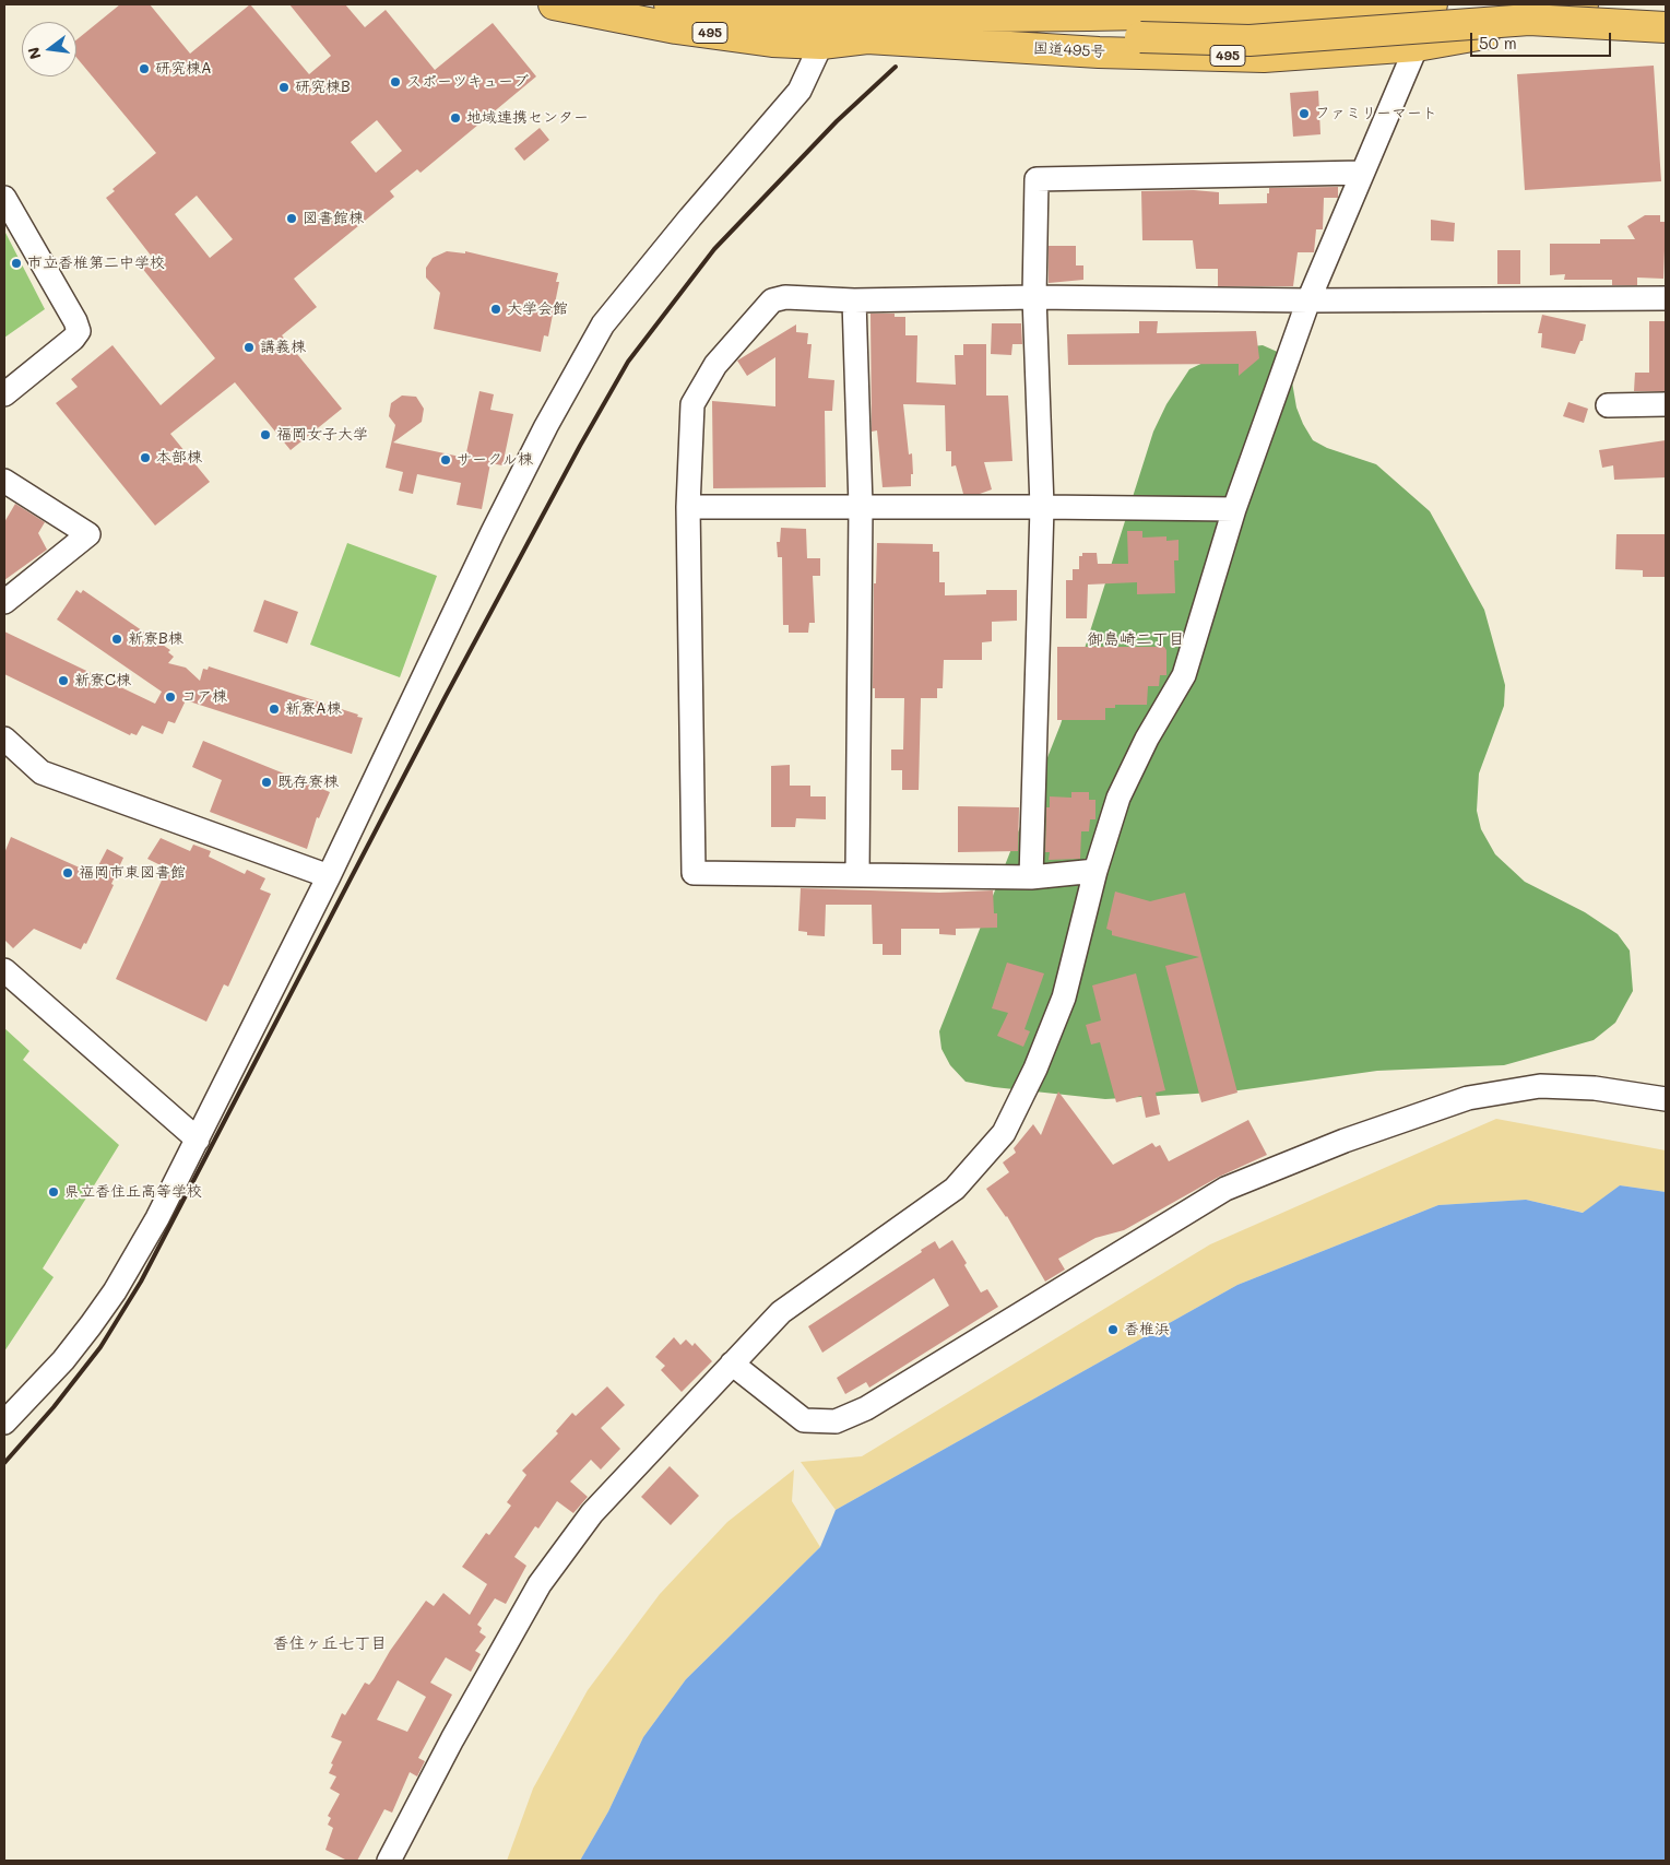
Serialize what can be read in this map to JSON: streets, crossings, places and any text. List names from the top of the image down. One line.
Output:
{"streets":{"highway":["495","国道495号"]},"districts":["御島崎二丁目","香住ヶ丘七丁目"],"places":["研究棟A","スポーツキューブ","研究棟B","ファミリーマート","地域連携センター","図書館棟","市立香椎第二中学校","大学会館","講義棟","福岡女子大学","本部棟","サークル棟","新寮B棟","新寮C棟","コア棟","新寮A棟","既存寮棟","福岡市東図書館","県立香住丘高等学校","香椎浜"],"scale_bar":"50 m","north":"left"}
